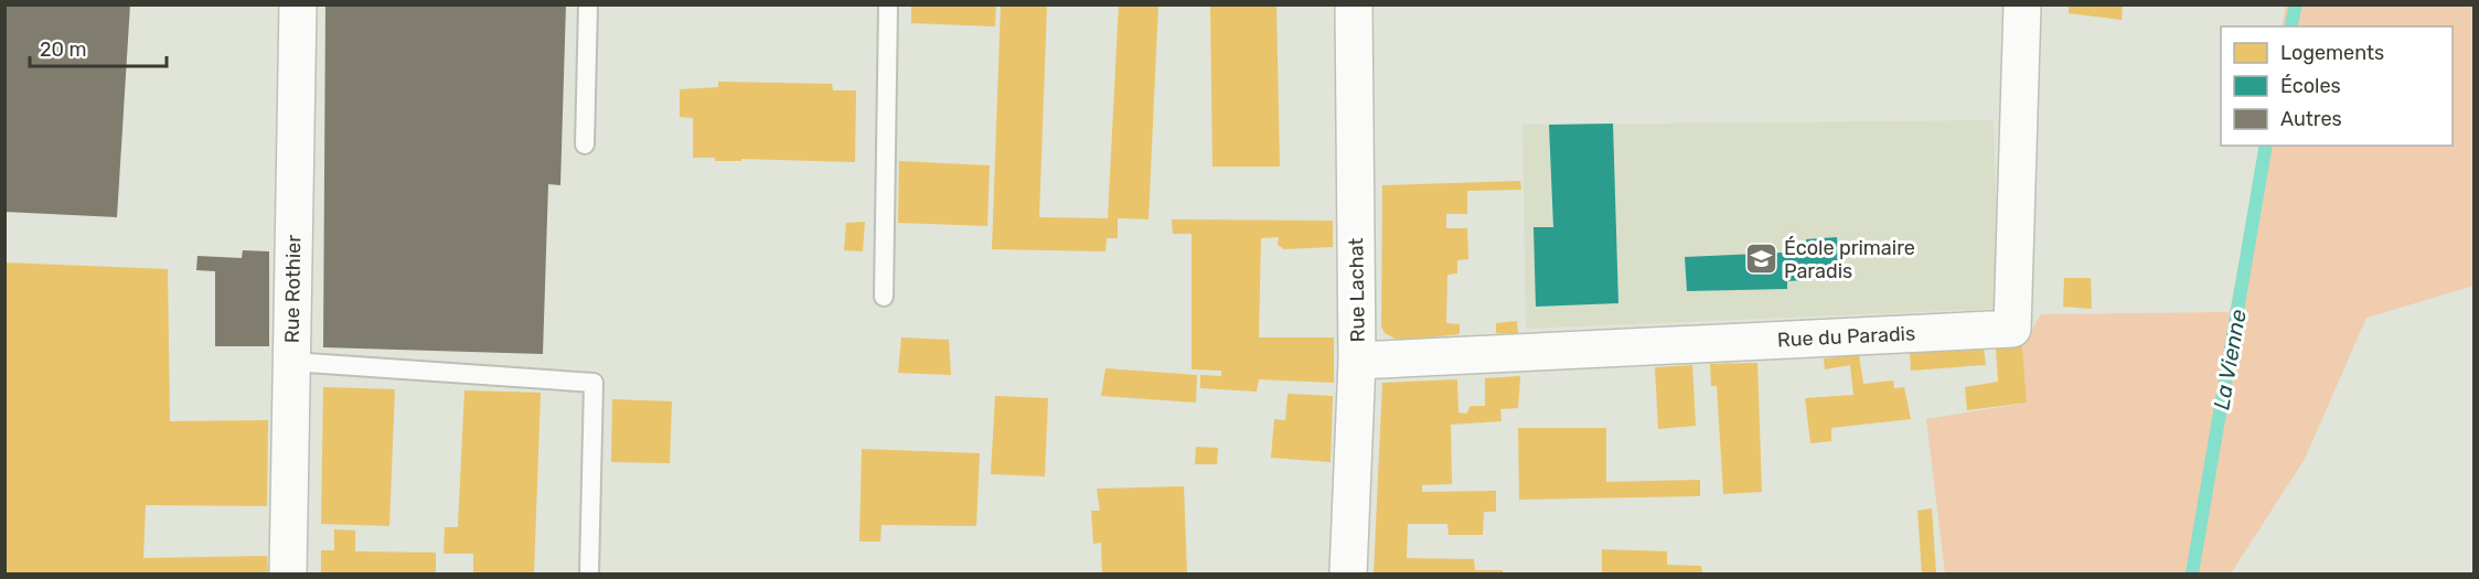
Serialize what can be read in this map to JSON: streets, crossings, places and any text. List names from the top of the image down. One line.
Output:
{"streets":{"street":["Rue Rothier","Rue Lachat","Rue du Paradis"]},"crossings":[["Rue Lachat","Rue du Paradis"]],"water":["La Vienne"],"places":{"school or university":["École primaire Paradis"]},"legend":["Logements","Écoles","Autres"],"scale_bar":"20 m"}
